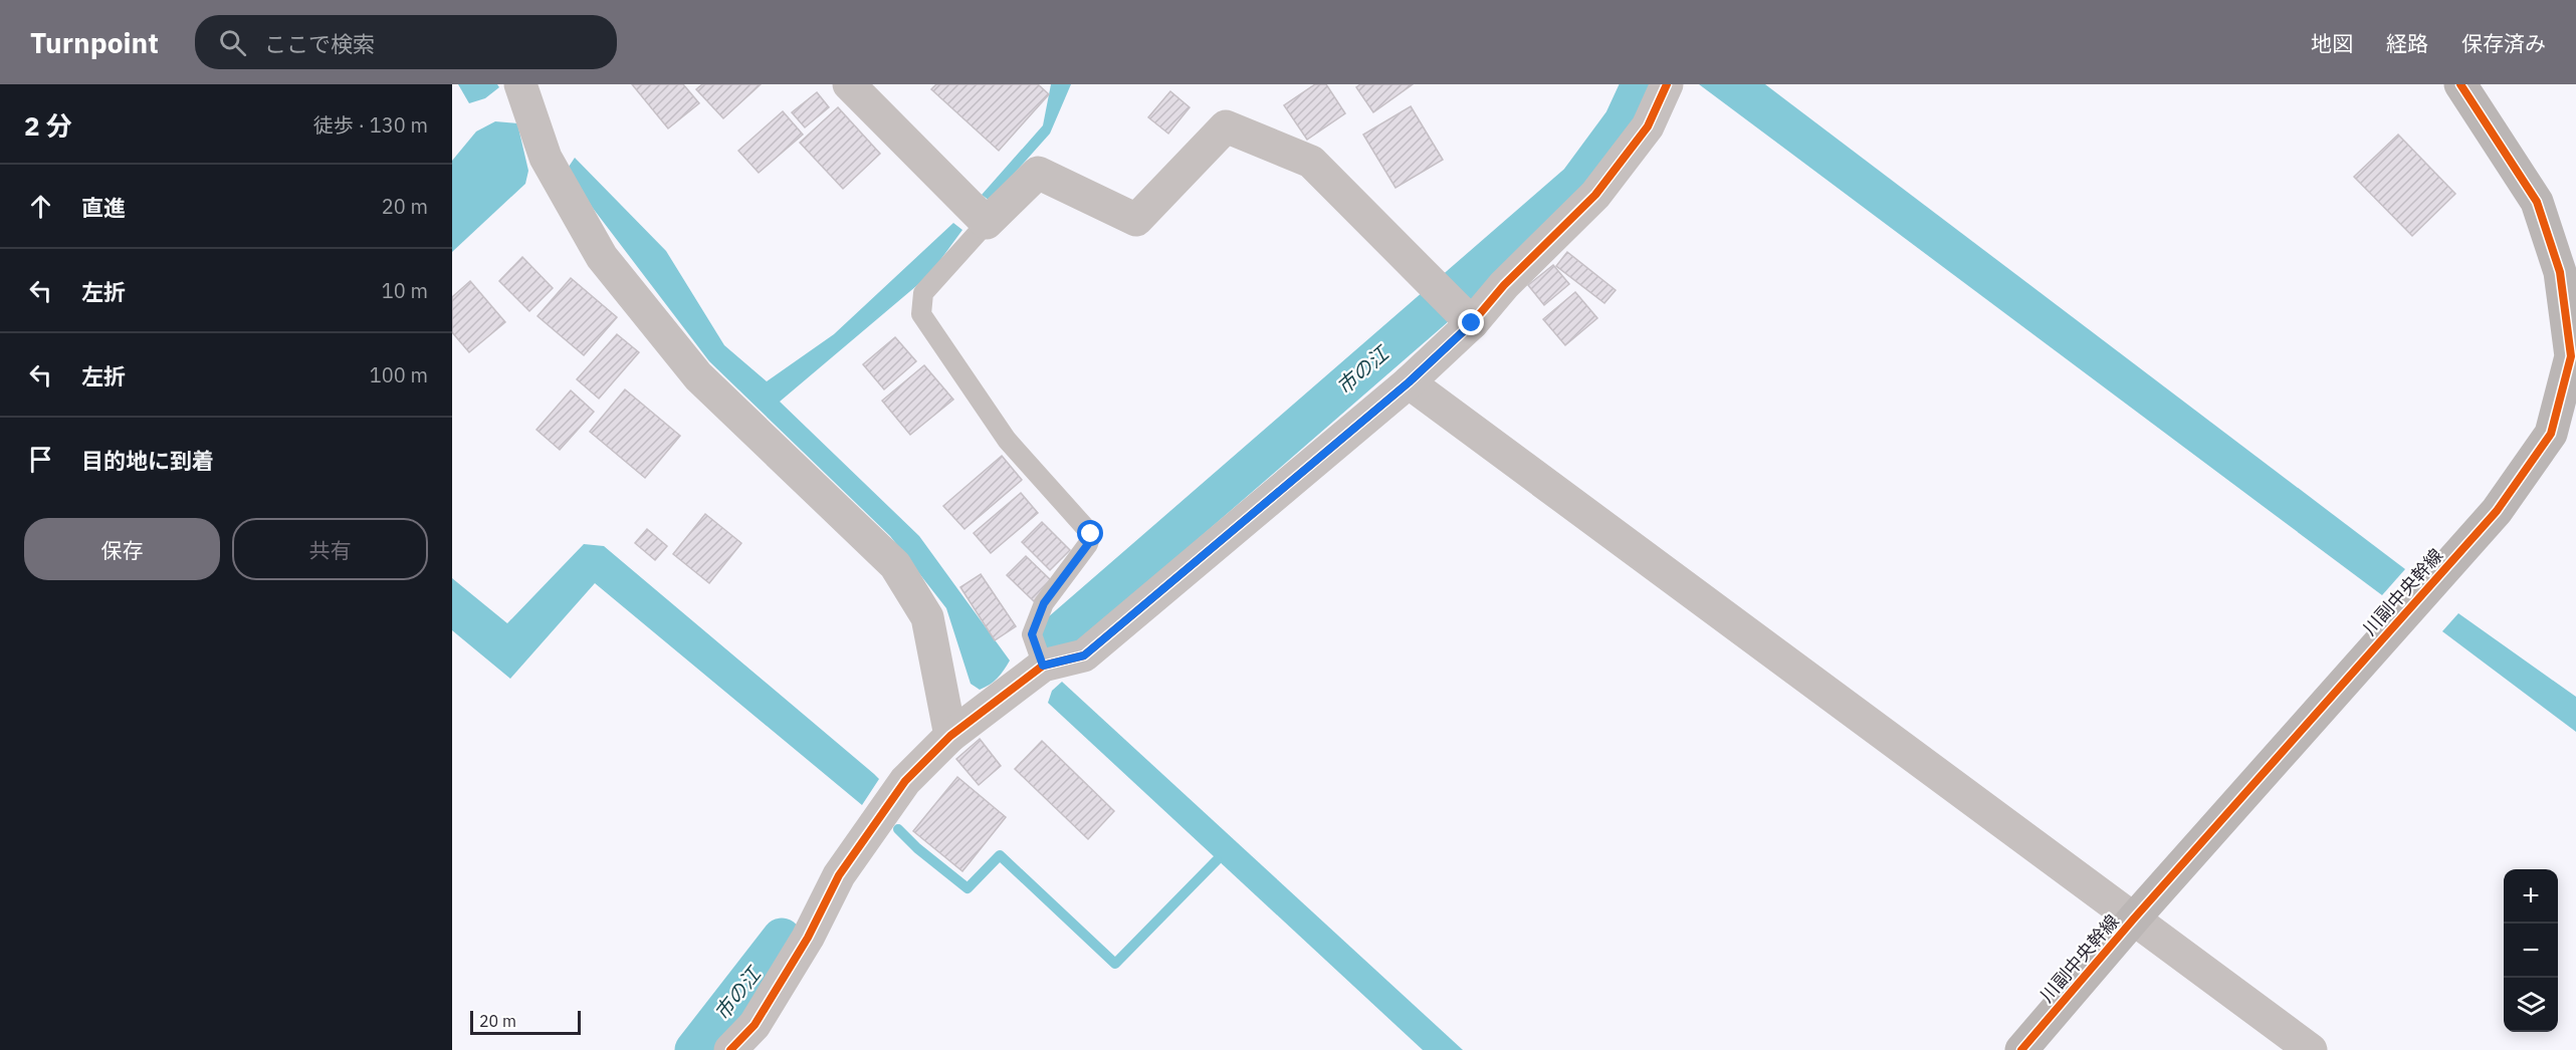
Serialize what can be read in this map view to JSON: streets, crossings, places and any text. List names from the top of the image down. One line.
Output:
{"streets":{"street":["川副中央幹線"]},"water":["市の江"],"scale_bar":"20 m","page":{"header":"Turnpoint","search":"ここで検索","nav":["地図","経路","保存済み"],"heading":["2 分","徒歩 · 130 m"],"list":[["直進","20 m"],["左折","10 m"],["左折","100 m"],"目的地に到着"],"buttons":["保存","共有"],"map_buttons":["+","−"],"scale":"20 m"}}
